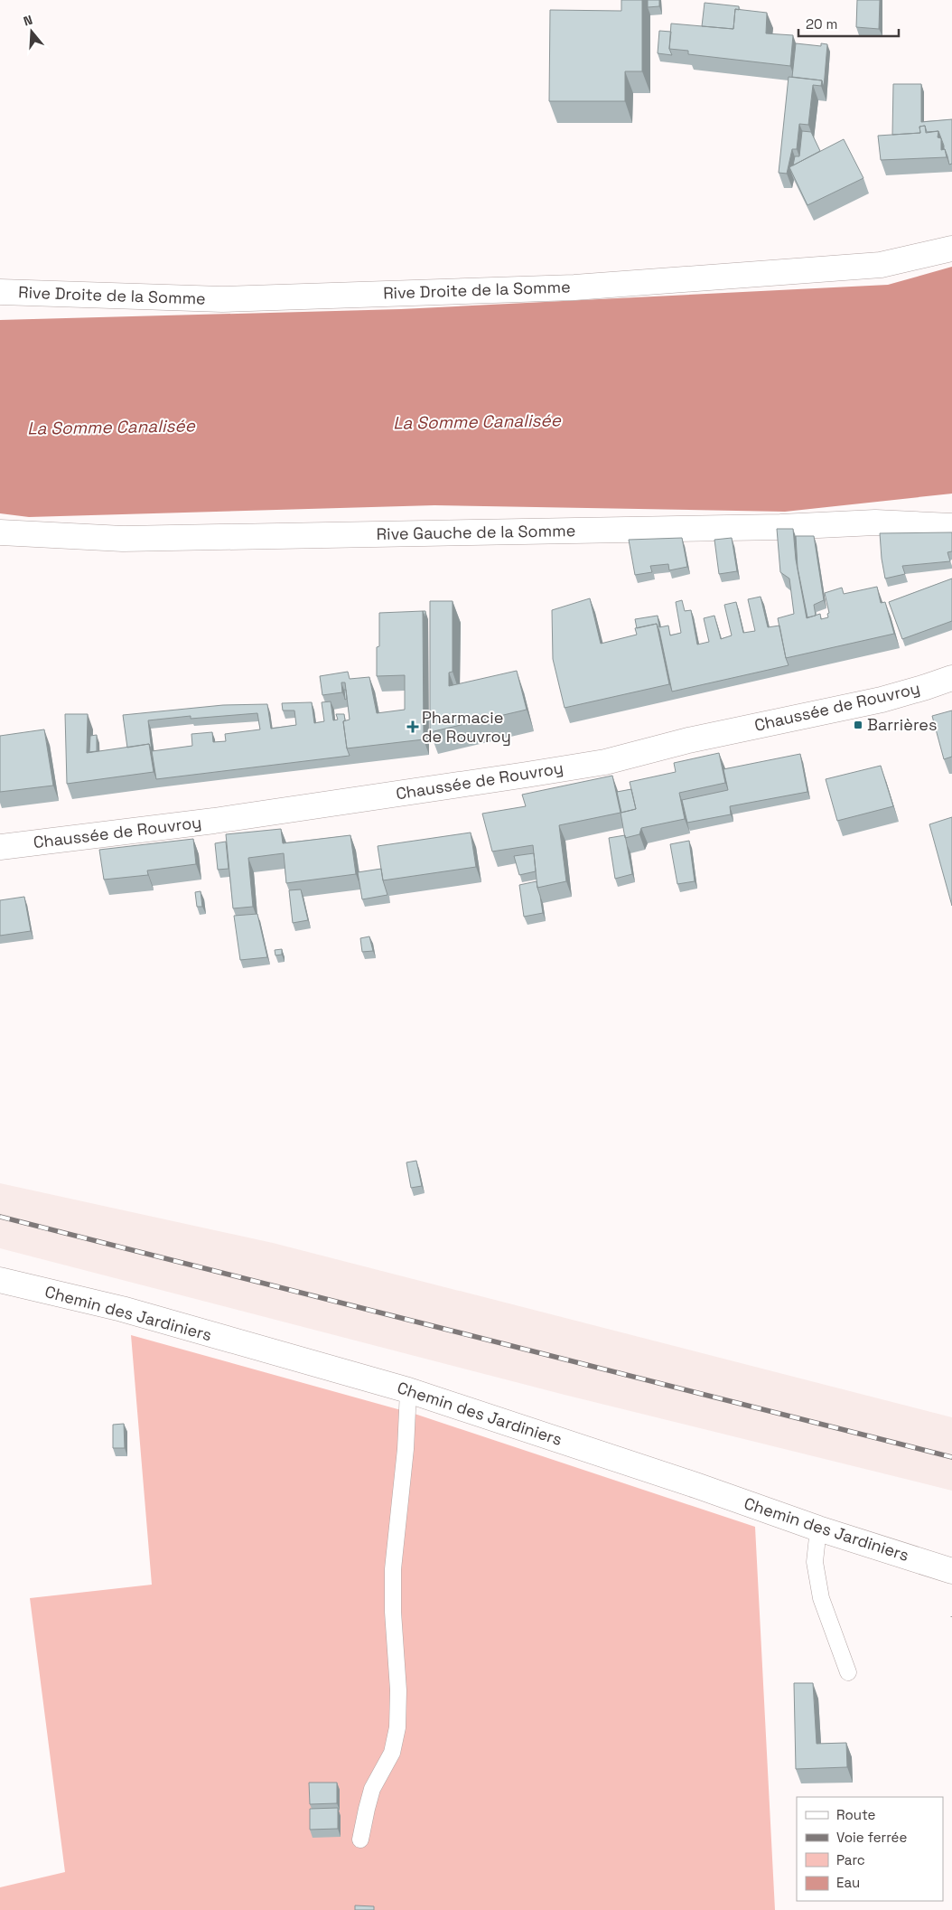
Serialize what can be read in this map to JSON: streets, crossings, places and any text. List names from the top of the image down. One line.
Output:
{"streets":{"street":["Rive Droite de la Somme","Rive Gauche de la Somme","Chaussée de Rouvroy","Chemin des Jardiniers"]},"water":["La Somme Canalisée"],"places":{"transit":["Barrières"],"health":["Pharmacie de Rouvroy"]},"legend":["Route","Voie ferrée","Parc","Eau"],"scale_bar":"20 m","north":"top"}
